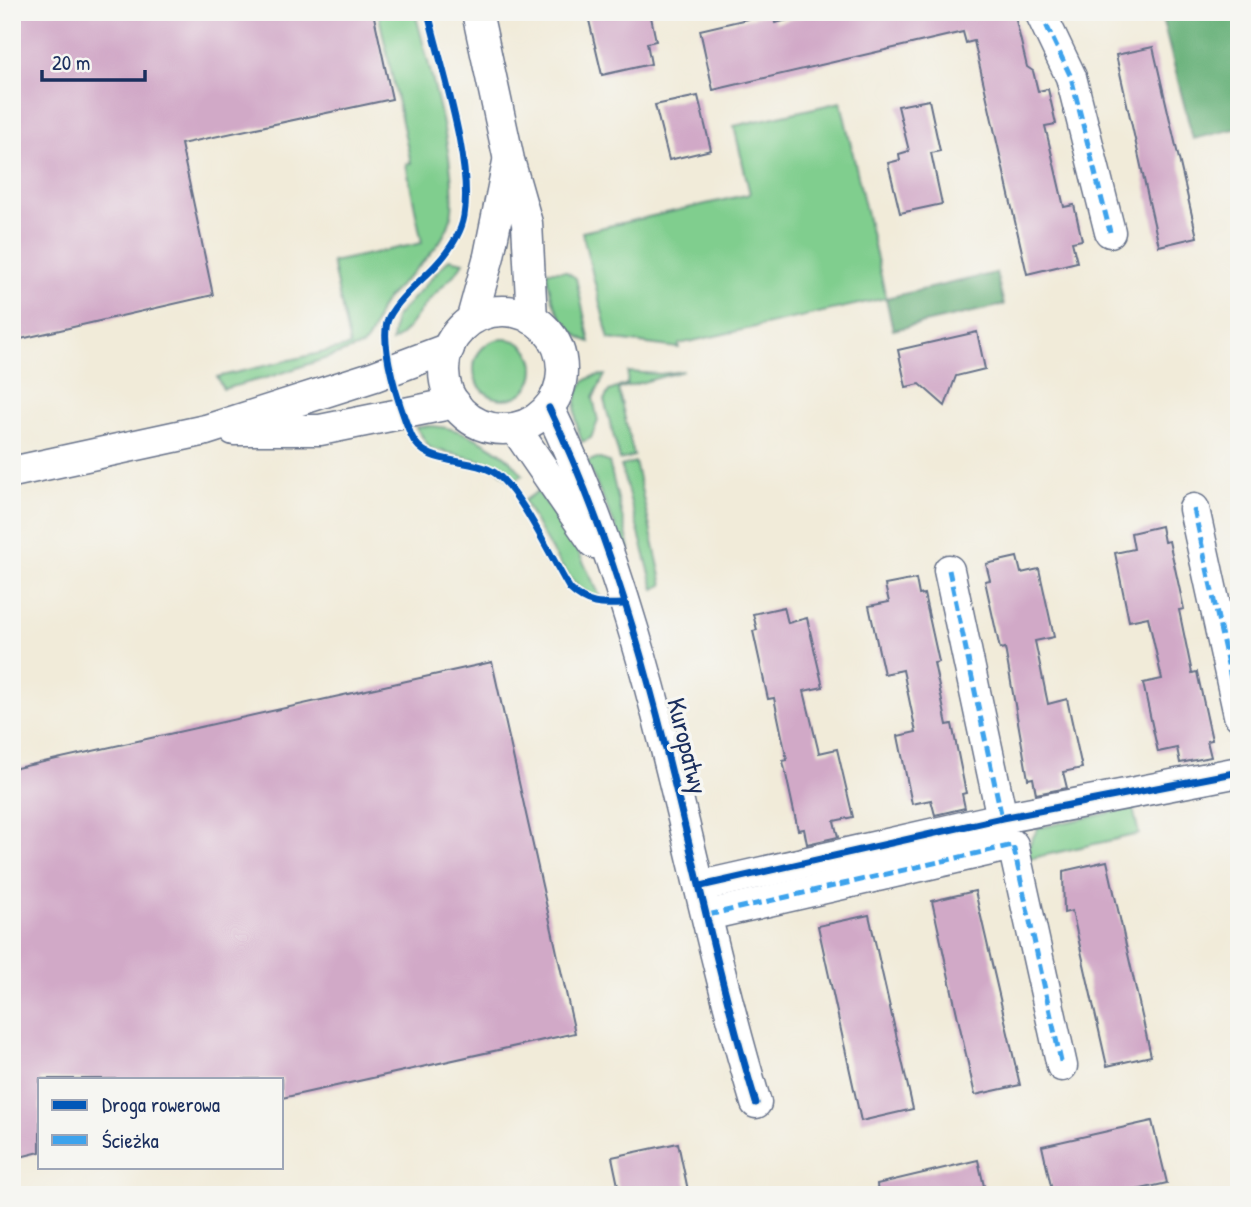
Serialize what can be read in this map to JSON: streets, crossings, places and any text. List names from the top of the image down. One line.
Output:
{"streets":{"street":["Kuropatwy"]},"legend":["Droga rowerowa","Ścieżka"],"scale_bar":"20 m"}
